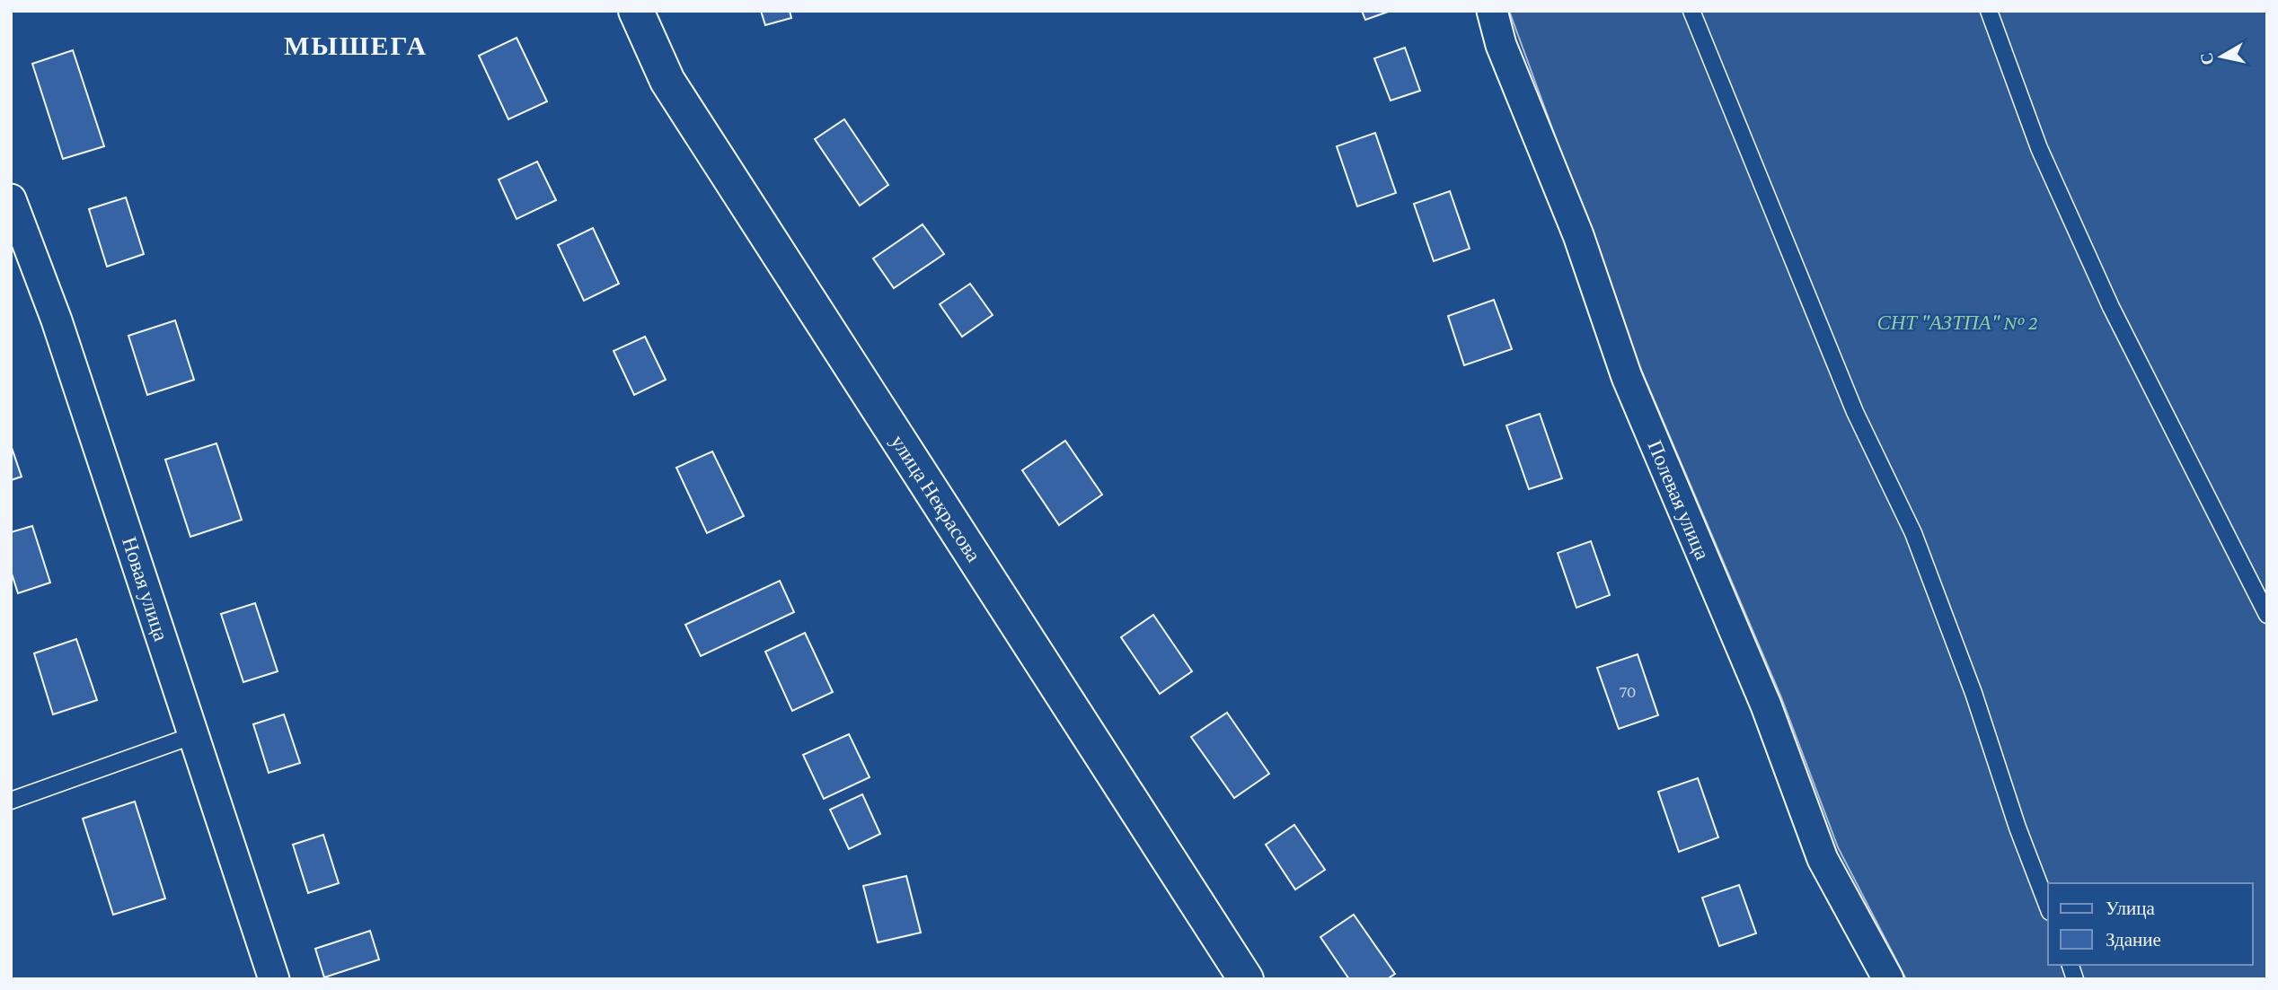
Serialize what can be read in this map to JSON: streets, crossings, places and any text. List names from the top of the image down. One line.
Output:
{"streets":{"main road":["улица Некрасова"],"street":["Полевая улица","Новая улица"]},"districts":["МЫШЕГА"],"parks":["СНТ \"АЗТПА\" № 2"],"house_numbers":["70"],"legend":["Улица","Здание"],"north":"left"}
